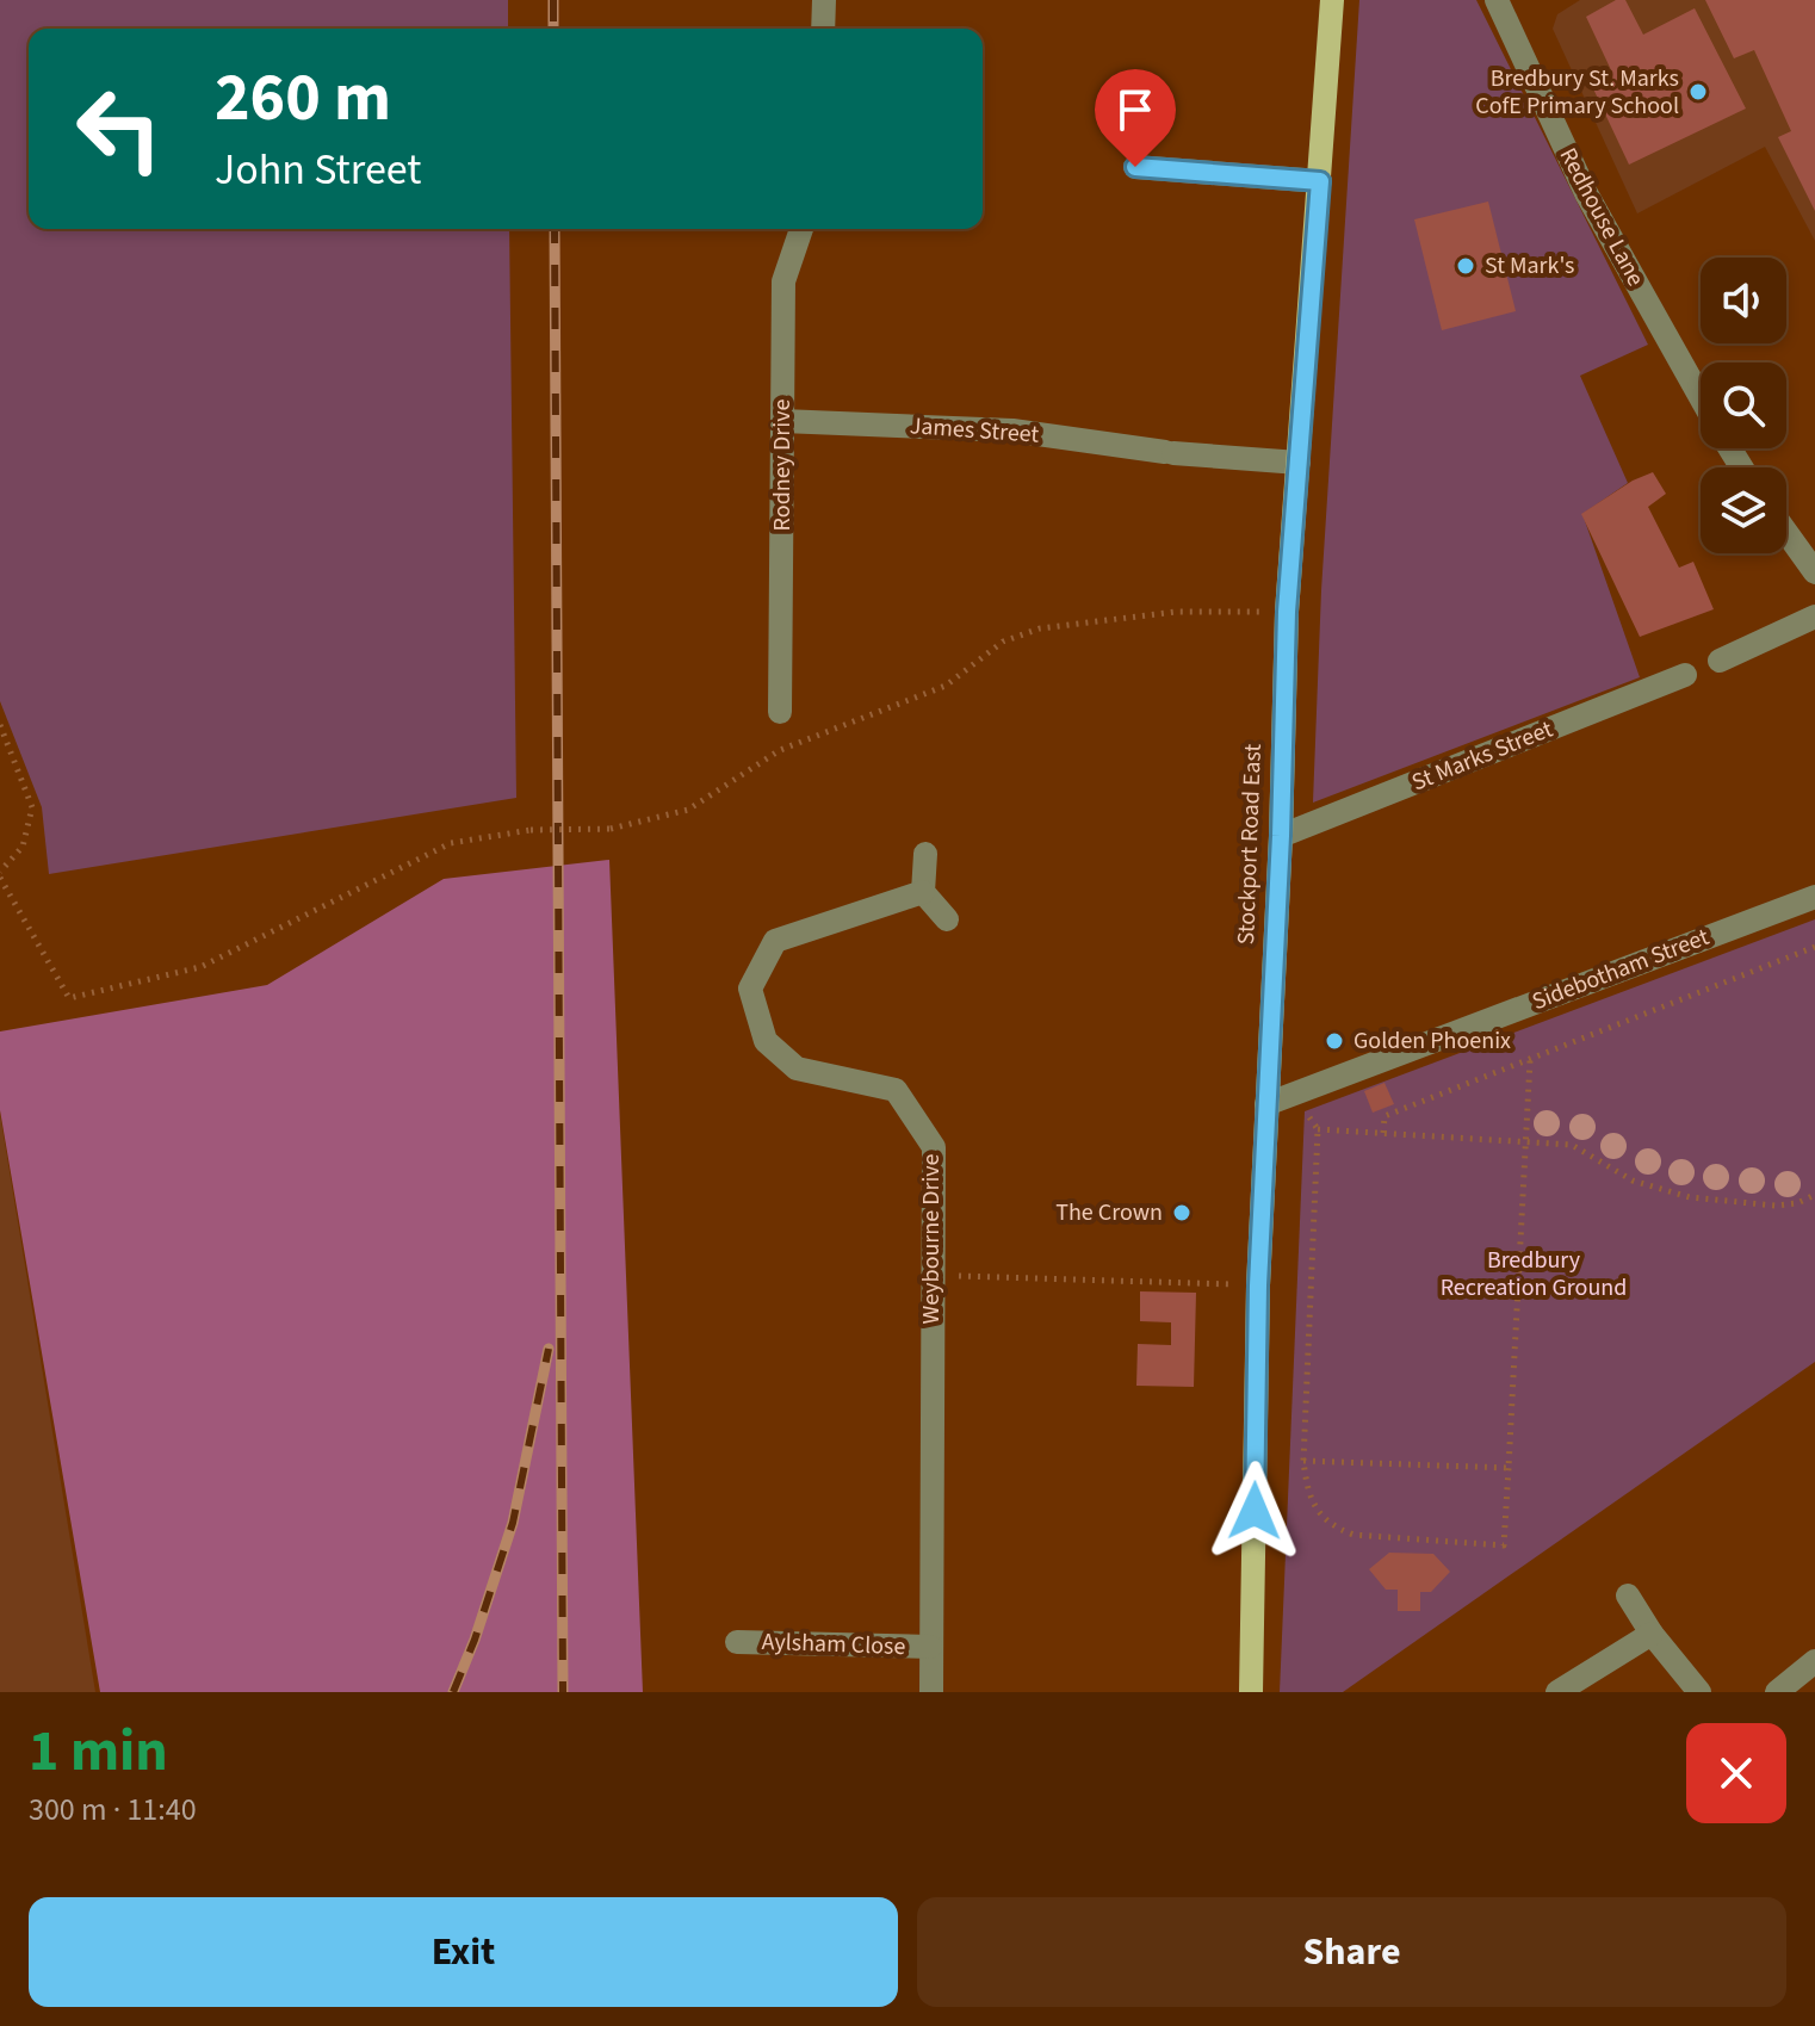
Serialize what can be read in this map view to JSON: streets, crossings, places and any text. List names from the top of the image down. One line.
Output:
{"streets":{"main road":["Stockport Road East"],"street":["Redhouse Lane","James Street","Rodney Drive","St Marks Street","Sidebotham Street","Weybourne Drive","Aylsham Close"]},"crossings":[["James Street","Rodney Drive"],["James Street","Stockport Road East"],["St Marks Street","Stockport Road East"],["Stockport Road East","Sidebotham Street"],["Weybourne Drive","Aylsham Close"]],"parks":["Bredbury Recreation Ground"],"places":["Bredbury St. Marks CofE Primary School","St Mark's","Golden Phoenix","The Crown"],"page":{"turn":["260 m","John Street"],"heading":["1 min","300 m · 11:40"],"buttons":["Exit","Share"]}}
